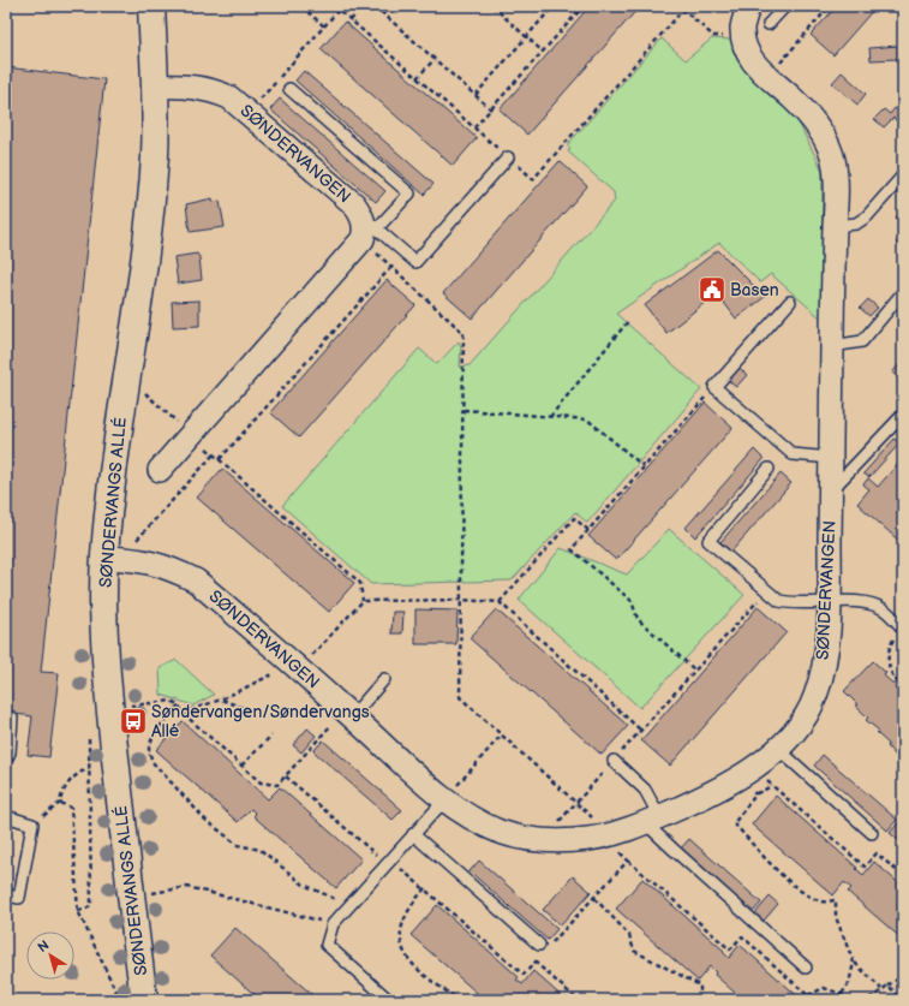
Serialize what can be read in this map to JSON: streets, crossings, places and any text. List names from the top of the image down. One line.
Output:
{"streets":{"street":["SØNDERVANGEN","SØNDERVANGS ALLÉ"]},"crossings":[["SØNDERVANGEN","SØNDERVANGS ALLÉ"]],"places":{"public building":["Basen"],"bus stop":["Søndervangen/Søndervangs Allé"]},"north":"top left"}
